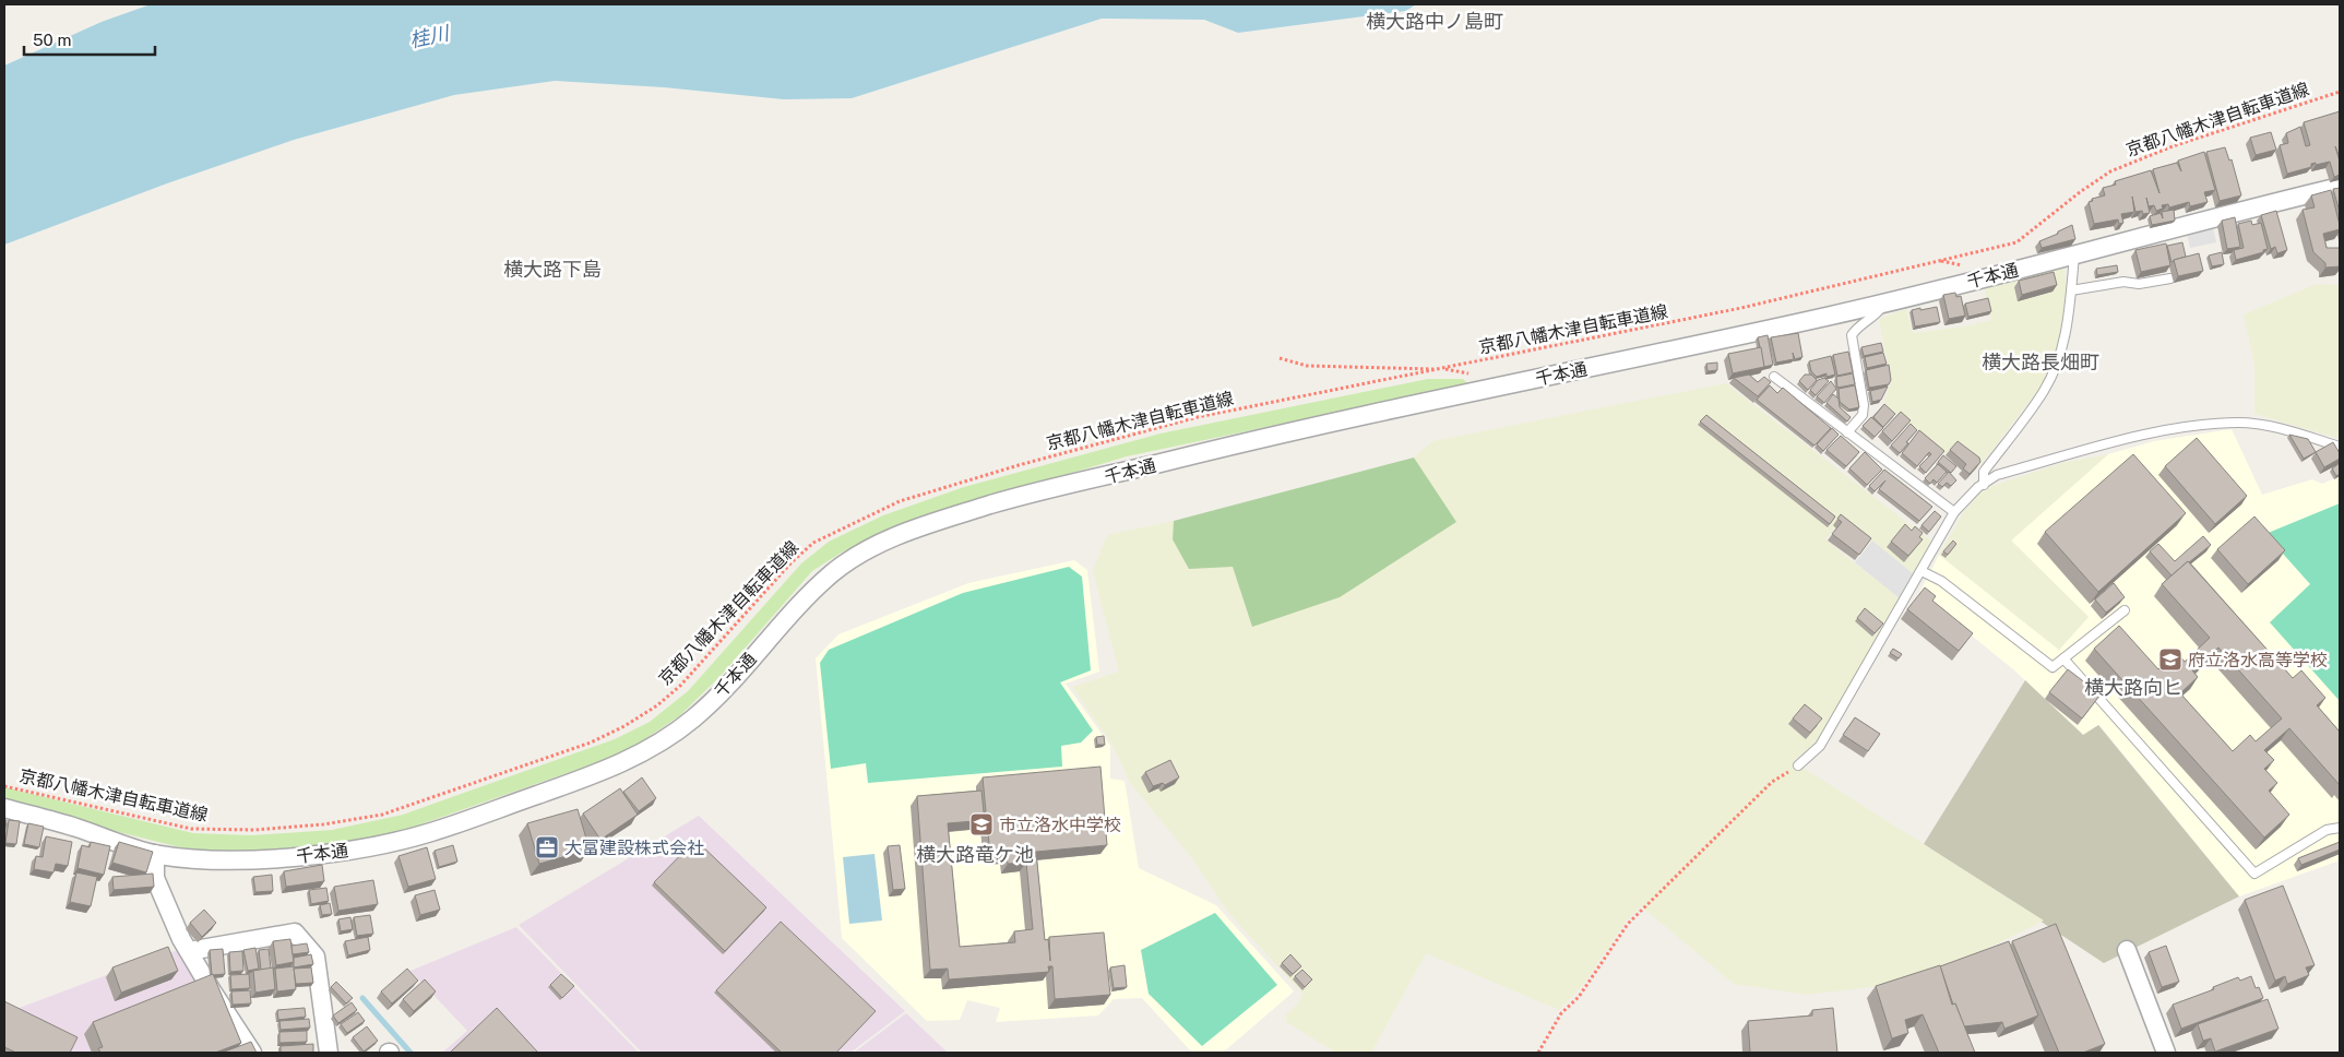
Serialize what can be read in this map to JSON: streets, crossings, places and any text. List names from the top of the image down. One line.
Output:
{"streets":{"street":["千本通"],"path":["京都八幡木津自転車道線"]},"districts":["横大路中ノ島町","横大路下島","横大路長畑町","横大路向ヒ","横大路竜ケ池"],"water":["桂川"],"places":{"school or university":["府立洛水高等学校","市立洛水中学校"],"office":["大富建設株式会社"]},"scale_bar":"50 m"}
